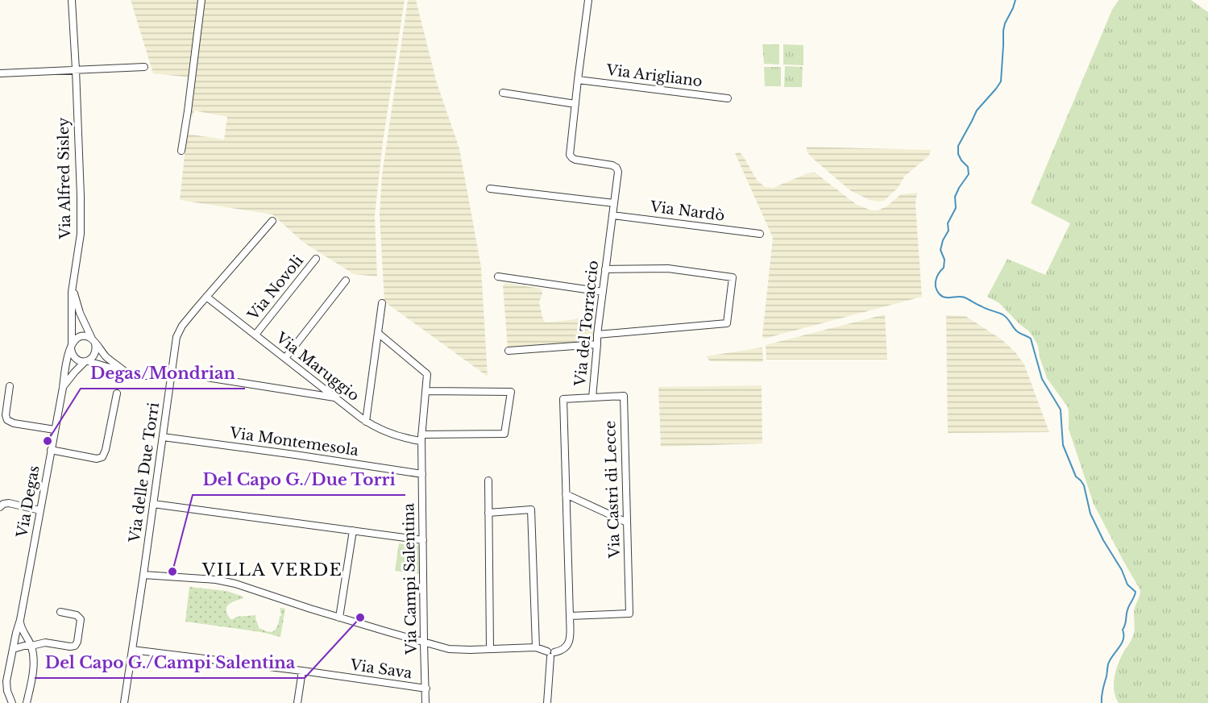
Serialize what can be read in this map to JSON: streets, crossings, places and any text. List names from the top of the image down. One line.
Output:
{"streets":{"street":["Via Arigliano","Via Alfred Sisley","Via Nardò","Via Novoli","Via del Torraccio","Via Maruggio","Via Montemesola","Via delle Due Torri","Via Castri di Lecce","Via Degas","Via Campi Salentina","Via Sava"]},"crossings":[["Via Arigliano","Via del Torraccio"],["Via Alfred Sisley","Via Degas"],["Via Nardò","Via del Torraccio"],["Via Novoli","Via Maruggio"],["Via del Torraccio","Via Castri di Lecce"],["Via Maruggio","Via delle Due Torri"],["Via Maruggio","Via Campi Salentina"],["Via Montemesola","Via delle Due Torri"],["Via Montemesola","Via Campi Salentina"],["Via delle Due Torri","Via Sava"],["Via Campi Salentina","Via Sava"]],"districts":["VILLA VERDE"],"places":["Degas/Mondrian","Del Capo G./Due Torri","Del Capo G./Campi Salentina"]}
